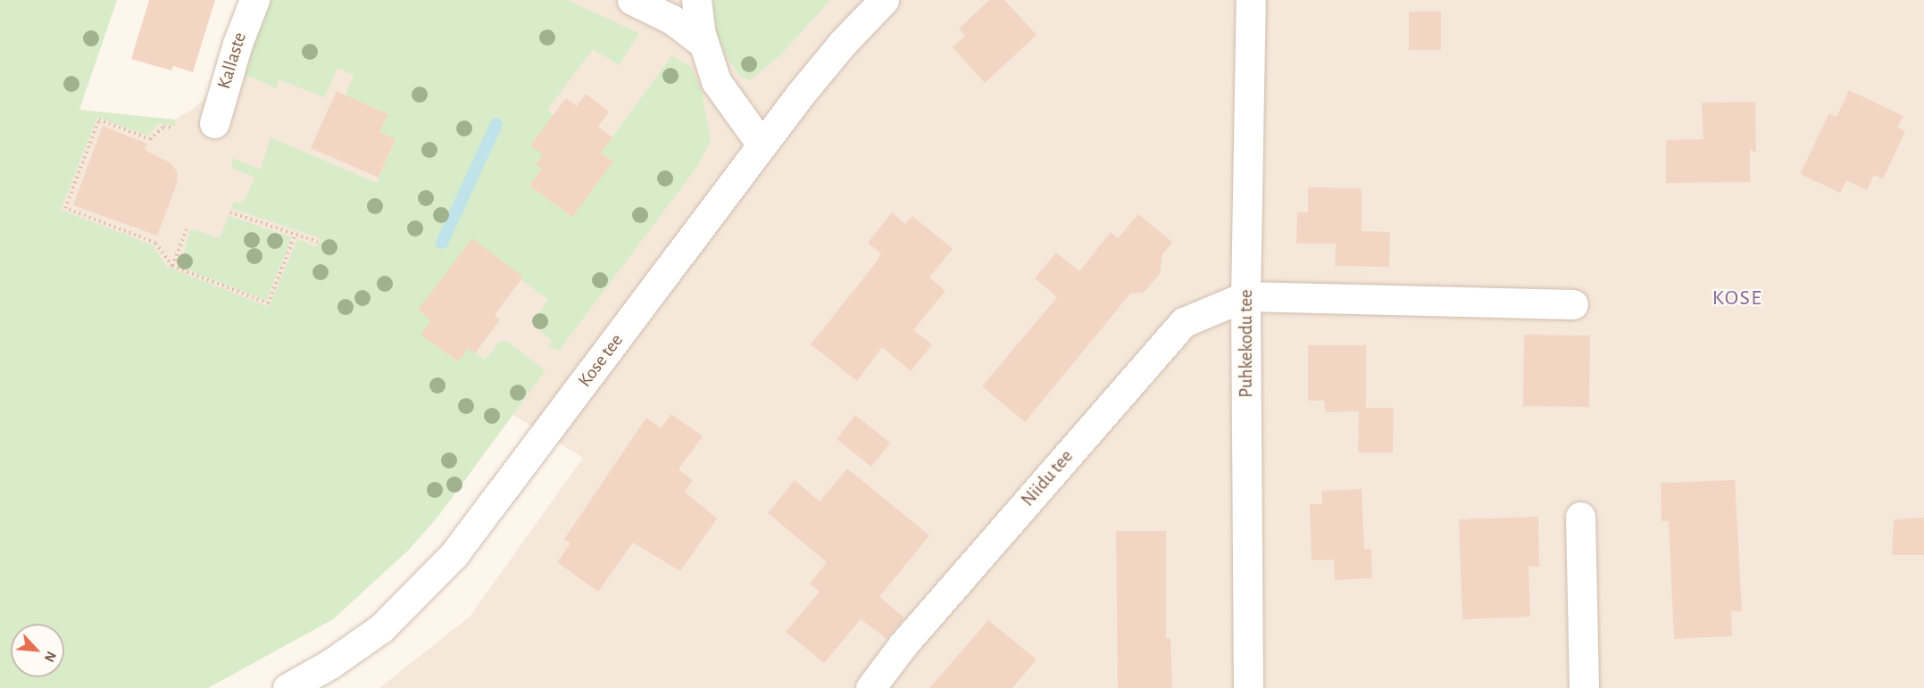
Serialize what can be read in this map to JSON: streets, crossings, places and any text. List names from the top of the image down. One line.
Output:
{"streets":{"street":["Kallaste","Puhkekodu tee","Kose tee","Niidu tee"]},"crossings":[["Puhkekodu tee","Niidu tee"]],"districts":["KOSE"],"north":"bottom right"}
